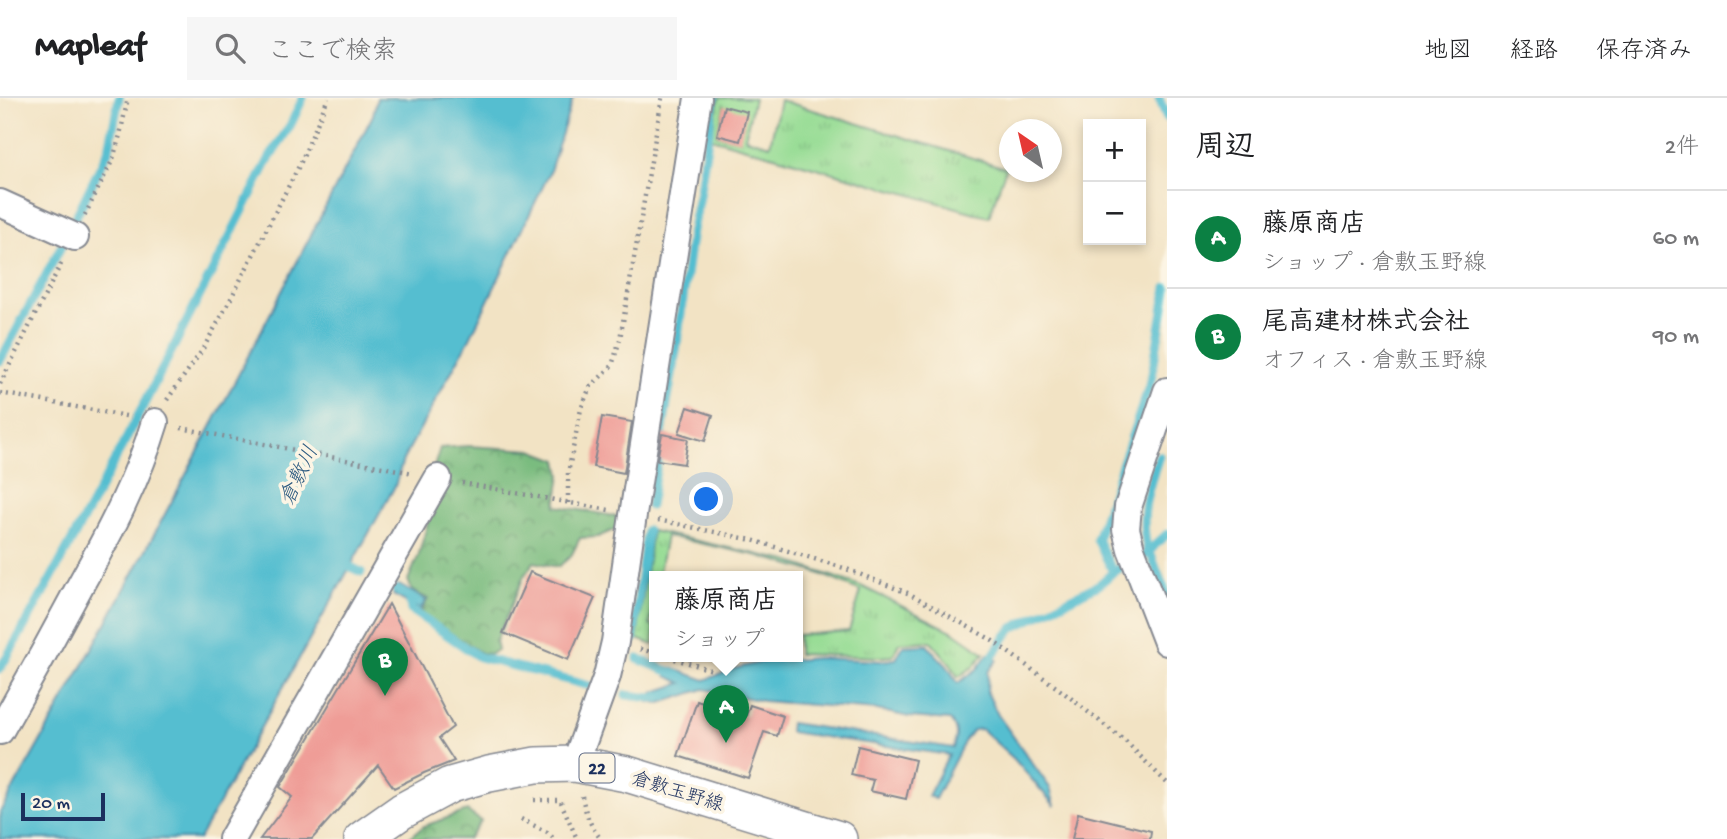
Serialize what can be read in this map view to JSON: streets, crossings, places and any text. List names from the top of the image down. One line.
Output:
{"streets":{"main road":["22","倉敷玉野線"]},"water":["倉敷川"],"scale_bar":"20 m","north":"top left","page":{"header":"Mapleaf","search":"ここで検索","nav":["地図","経路","保存済み"],"heading":["周辺","2件"],"map_buttons":["+","−"],"list":[{"mark":"A","name":"藤原商店","note":"ショップ · 倉敷玉野線","value":"60 m"},{"mark":"B","name":"尾高建材株式会社","note":"オフィス · 倉敷玉野線","value":"90 m"}],"popup":["藤原商店","ショップ"],"pins":["B","A"],"scale":"20 m"}}
